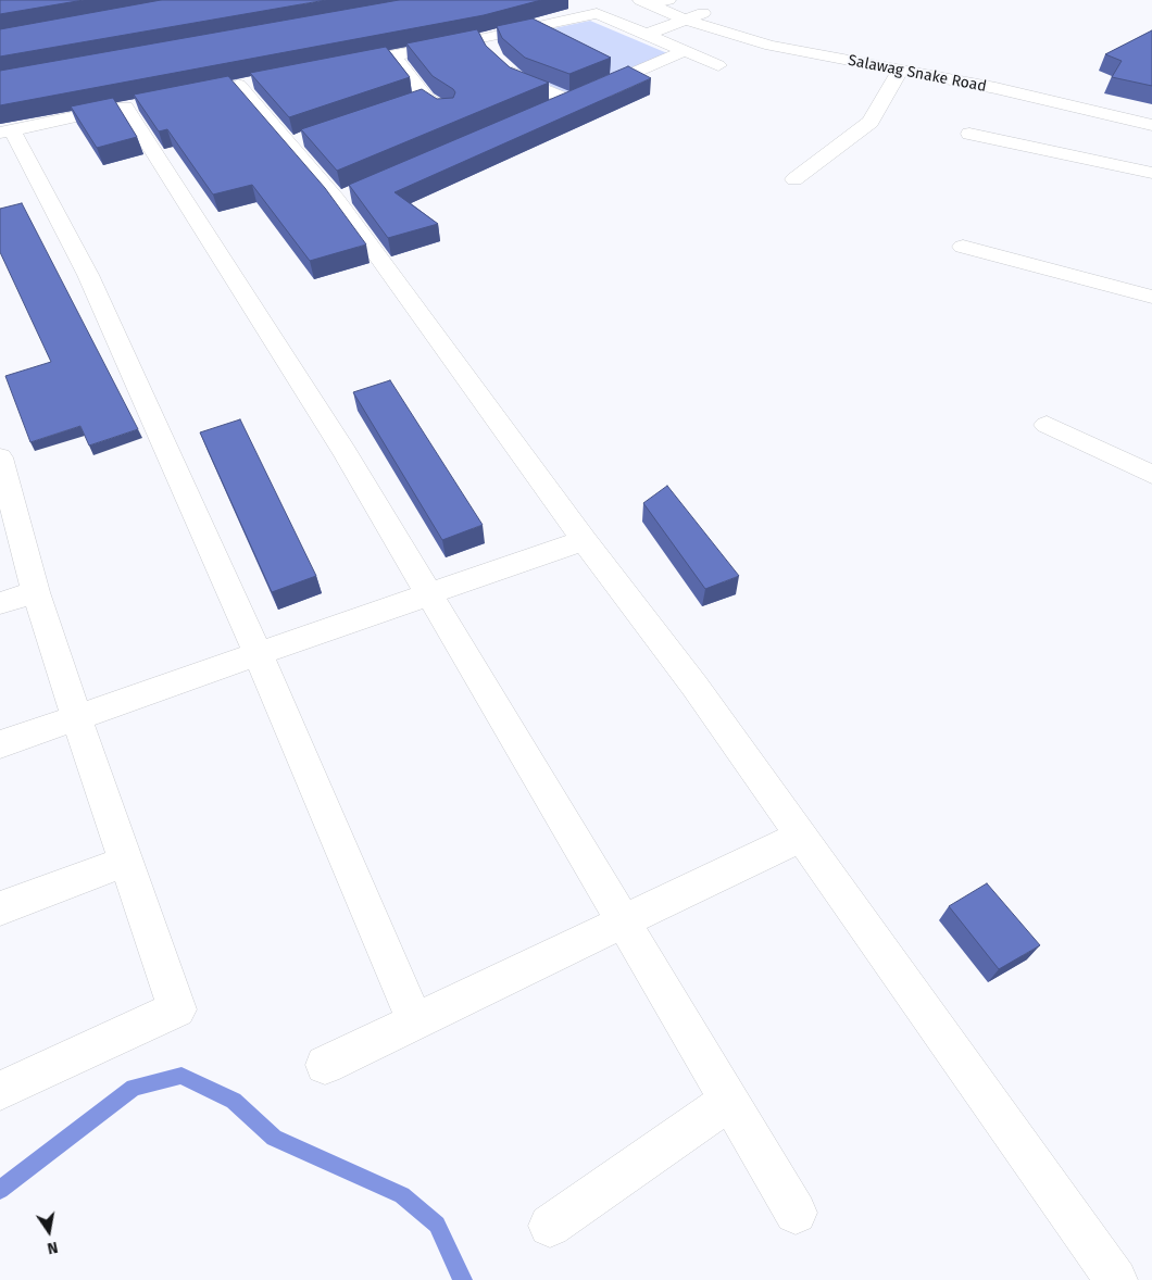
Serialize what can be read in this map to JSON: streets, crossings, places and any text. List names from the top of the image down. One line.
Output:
{"streets":{"street":["Salawag Snake Road"]},"north":"bottom"}
